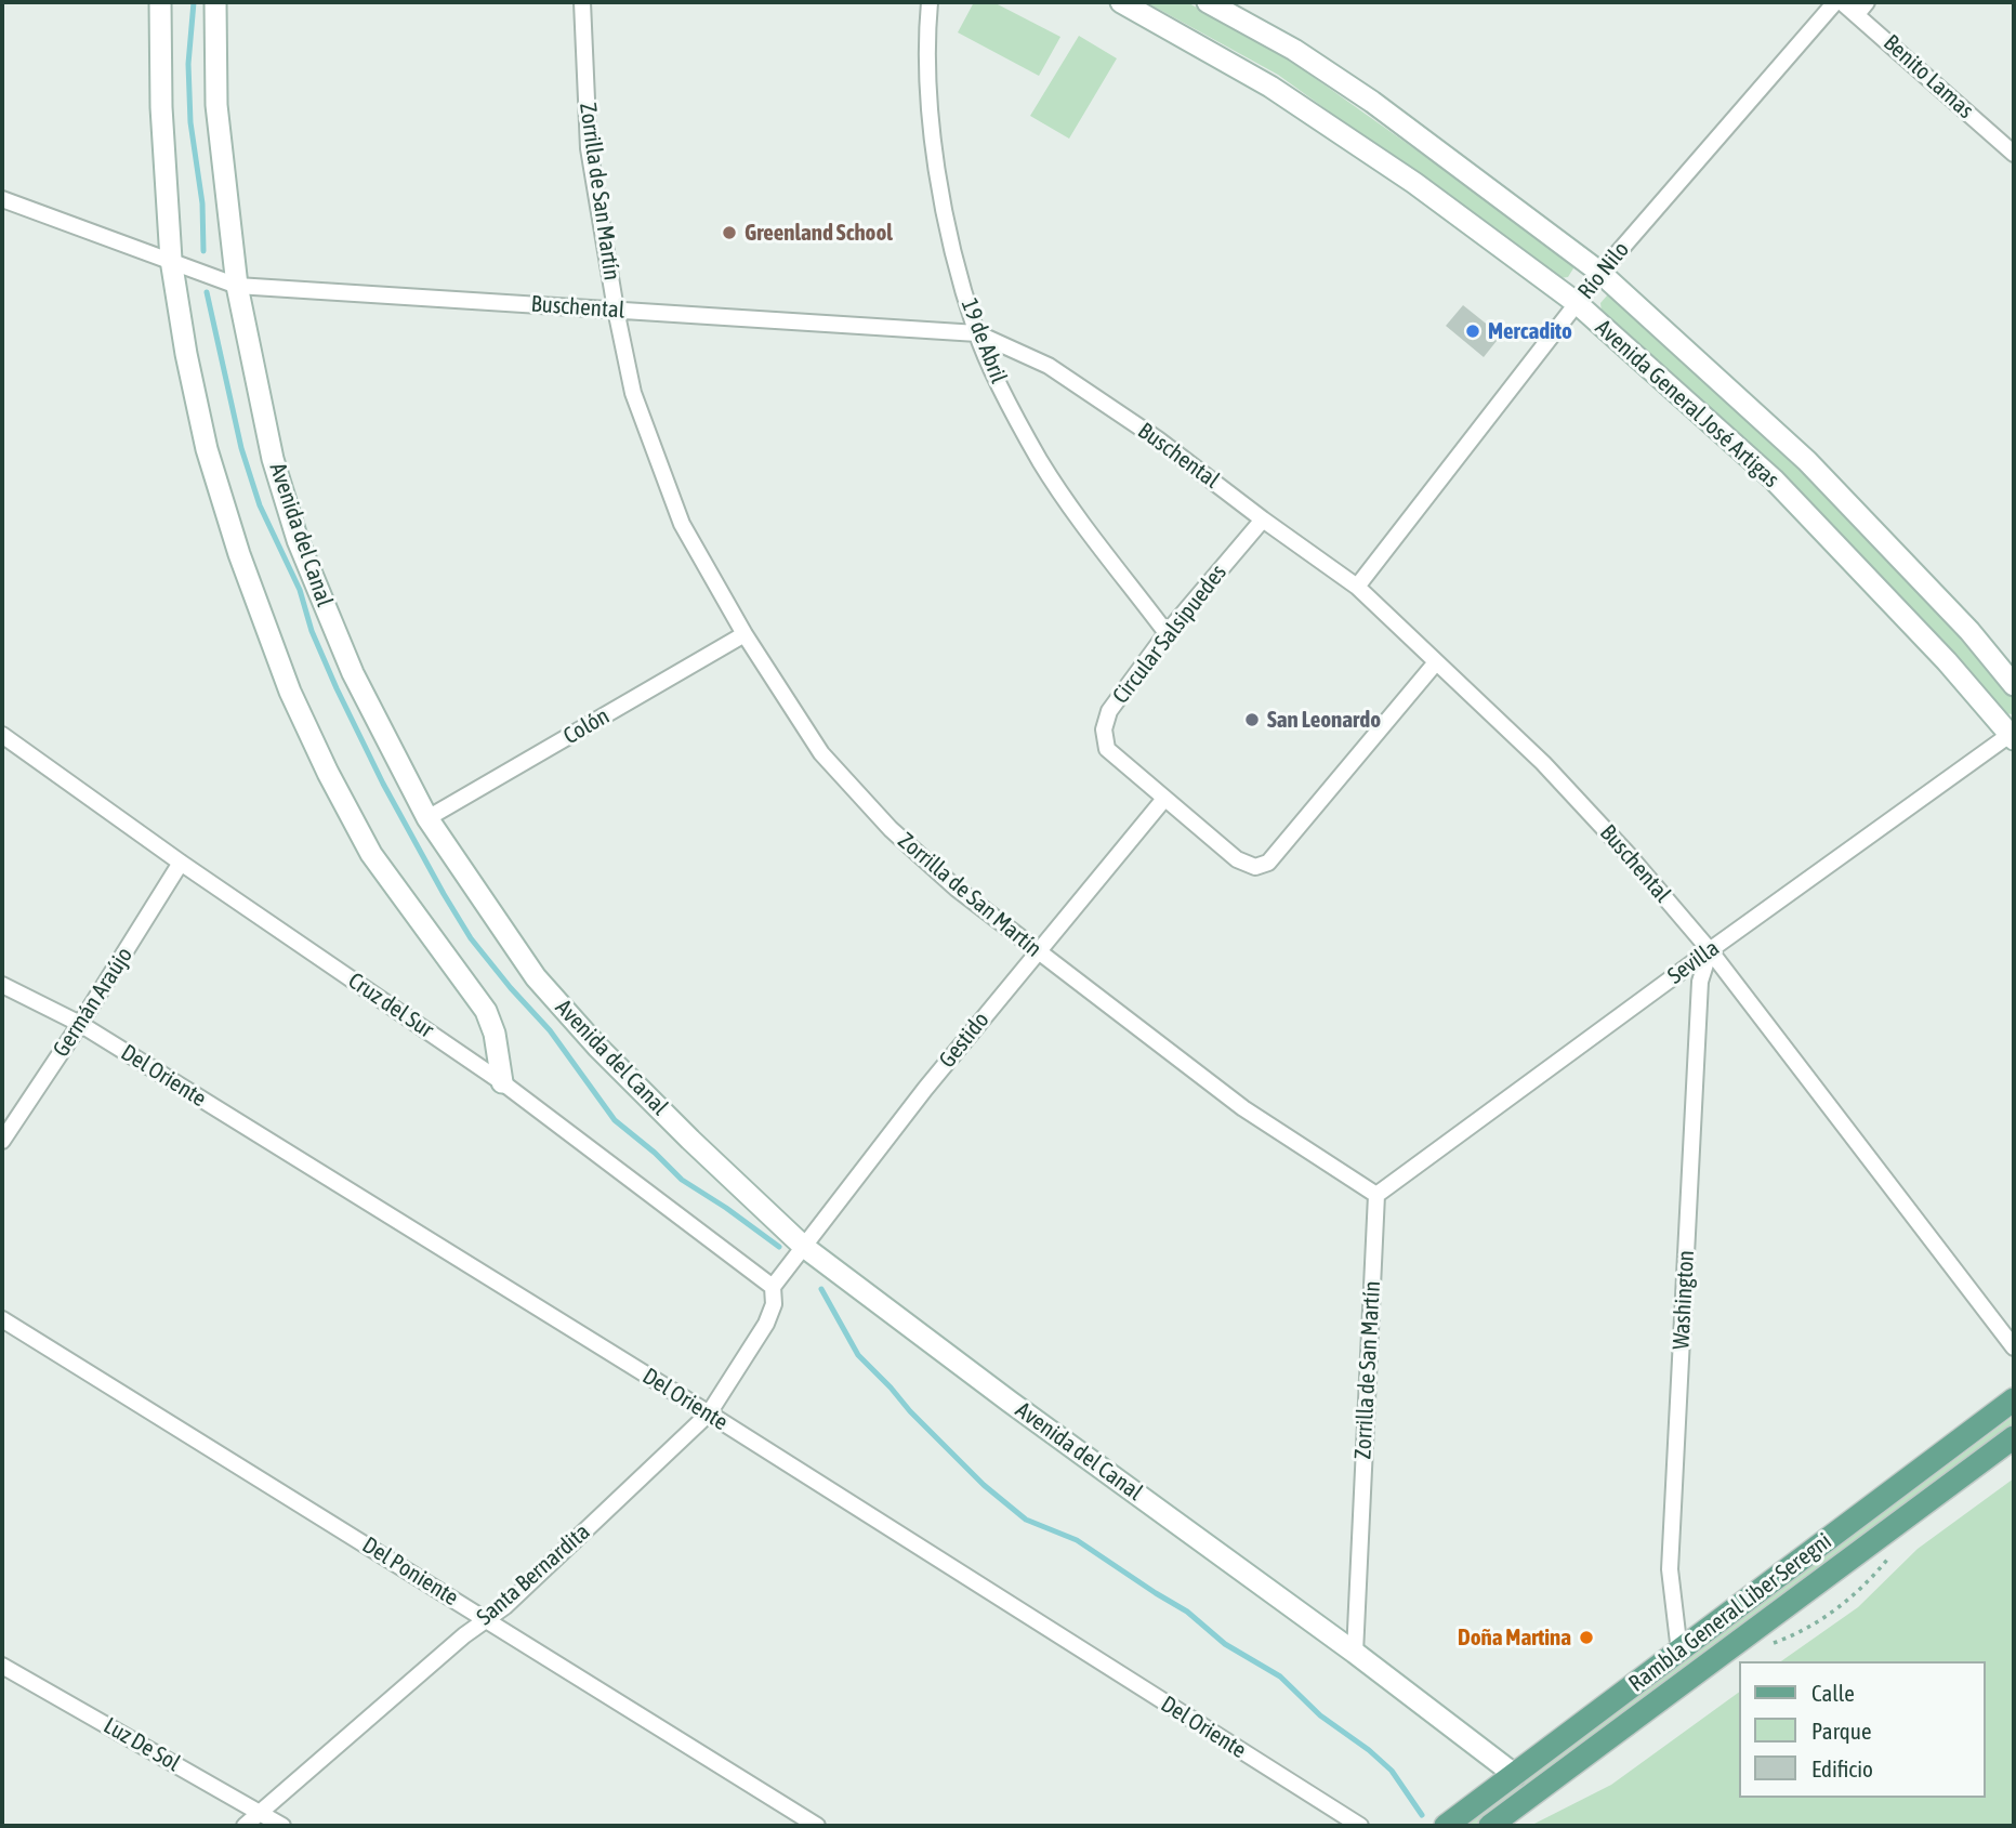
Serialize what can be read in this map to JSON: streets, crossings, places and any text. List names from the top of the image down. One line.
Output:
{"streets":{"main road":["Rambla General Liber Seregni"],"street":["Benito Lamas","Zorrilla de San Martín","Río Nilo","Buschental","19 de Abril","Avenida General José Artigas","Avenida del Canal","Circular Salsipuedes","Colón","Sevilla","Germán Araújo","Cruz del Sur","Gestido","Del Oriente","Washington","Del Poniente","Santa Bernardita","Luz De Sol"]},"crossings":[["Zorrilla de San Martín","Buschental"],["Zorrilla de San Martín","Avenida del Canal"],["Zorrilla de San Martín","Colón"],["Zorrilla de San Martín","Sevilla"],["Zorrilla de San Martín","Gestido"],["Río Nilo","Buschental"],["Río Nilo","Avenida General José Artigas"],["Buschental","19 de Abril"],["Buschental","Avenida del Canal"],["Buschental","Circular Salsipuedes"],["Buschental","Sevilla"],["Buschental","Washington"],["19 de Abril","Circular Salsipuedes"],["Avenida General José Artigas","Sevilla"],["Avenida del Canal","Colón"],["Avenida del Canal","Gestido"],["Avenida del Canal","Rambla General Liber Seregni"],["Circular Salsipuedes","Gestido"],["Sevilla","Washington"],["Germán Araújo","Cruz del Sur"],["Germán Araújo","Del Oriente"],["Cruz del Sur","Gestido"],["Cruz del Sur","Santa Bernardita"],["Gestido","Santa Bernardita"],["Del Oriente","Santa Bernardita"],["Washington","Rambla General Liber Seregni"],["Del Poniente","Santa Bernardita"],["Santa Bernardita","Luz De Sol"]],"places":["Greenland School","Mercadito","San Leonardo","Doña Martina"],"legend":["Calle","Parque","Edificio"]}
